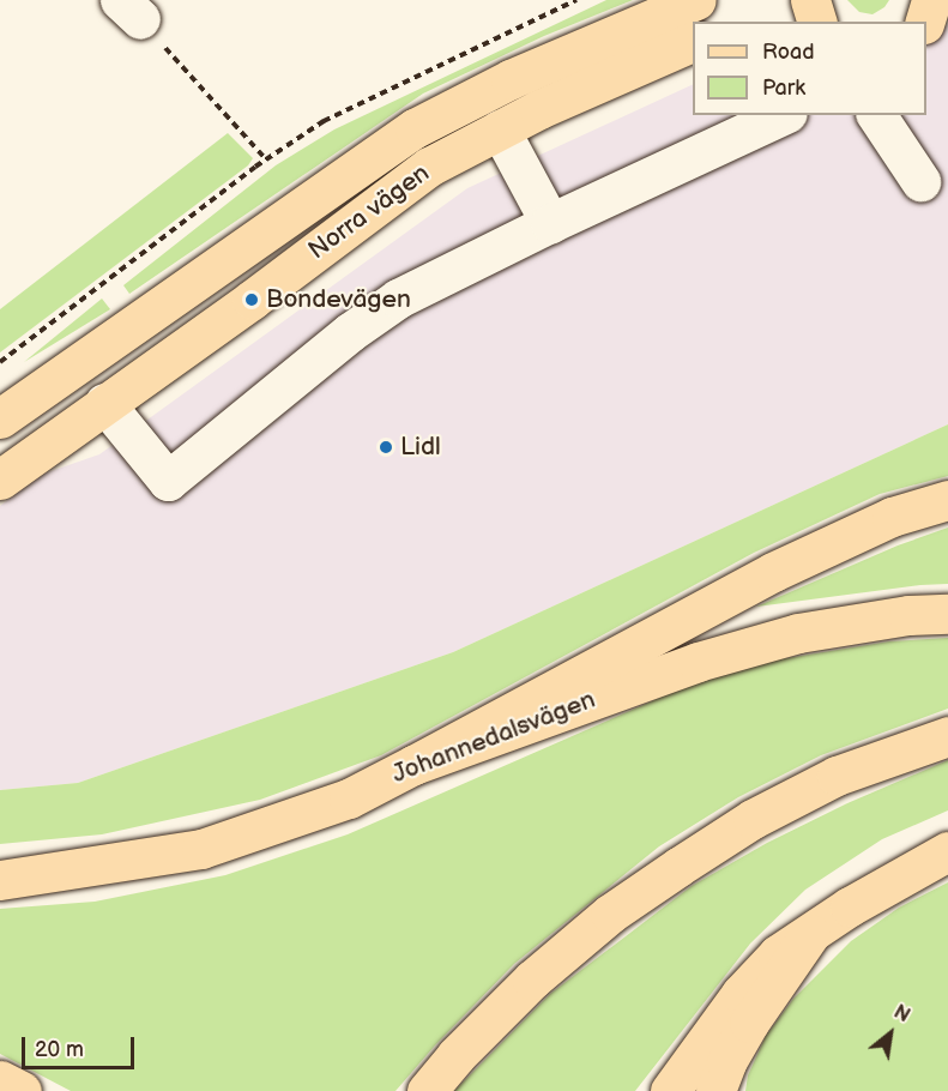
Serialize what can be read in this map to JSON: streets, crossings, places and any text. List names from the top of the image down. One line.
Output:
{"streets":{"main road":["Norra vägen","Johannedalsvägen"]},"places":["Bondevägen","Lidl"],"legend":["Road","Park"],"scale_bar":"20 m","north":"top right"}
